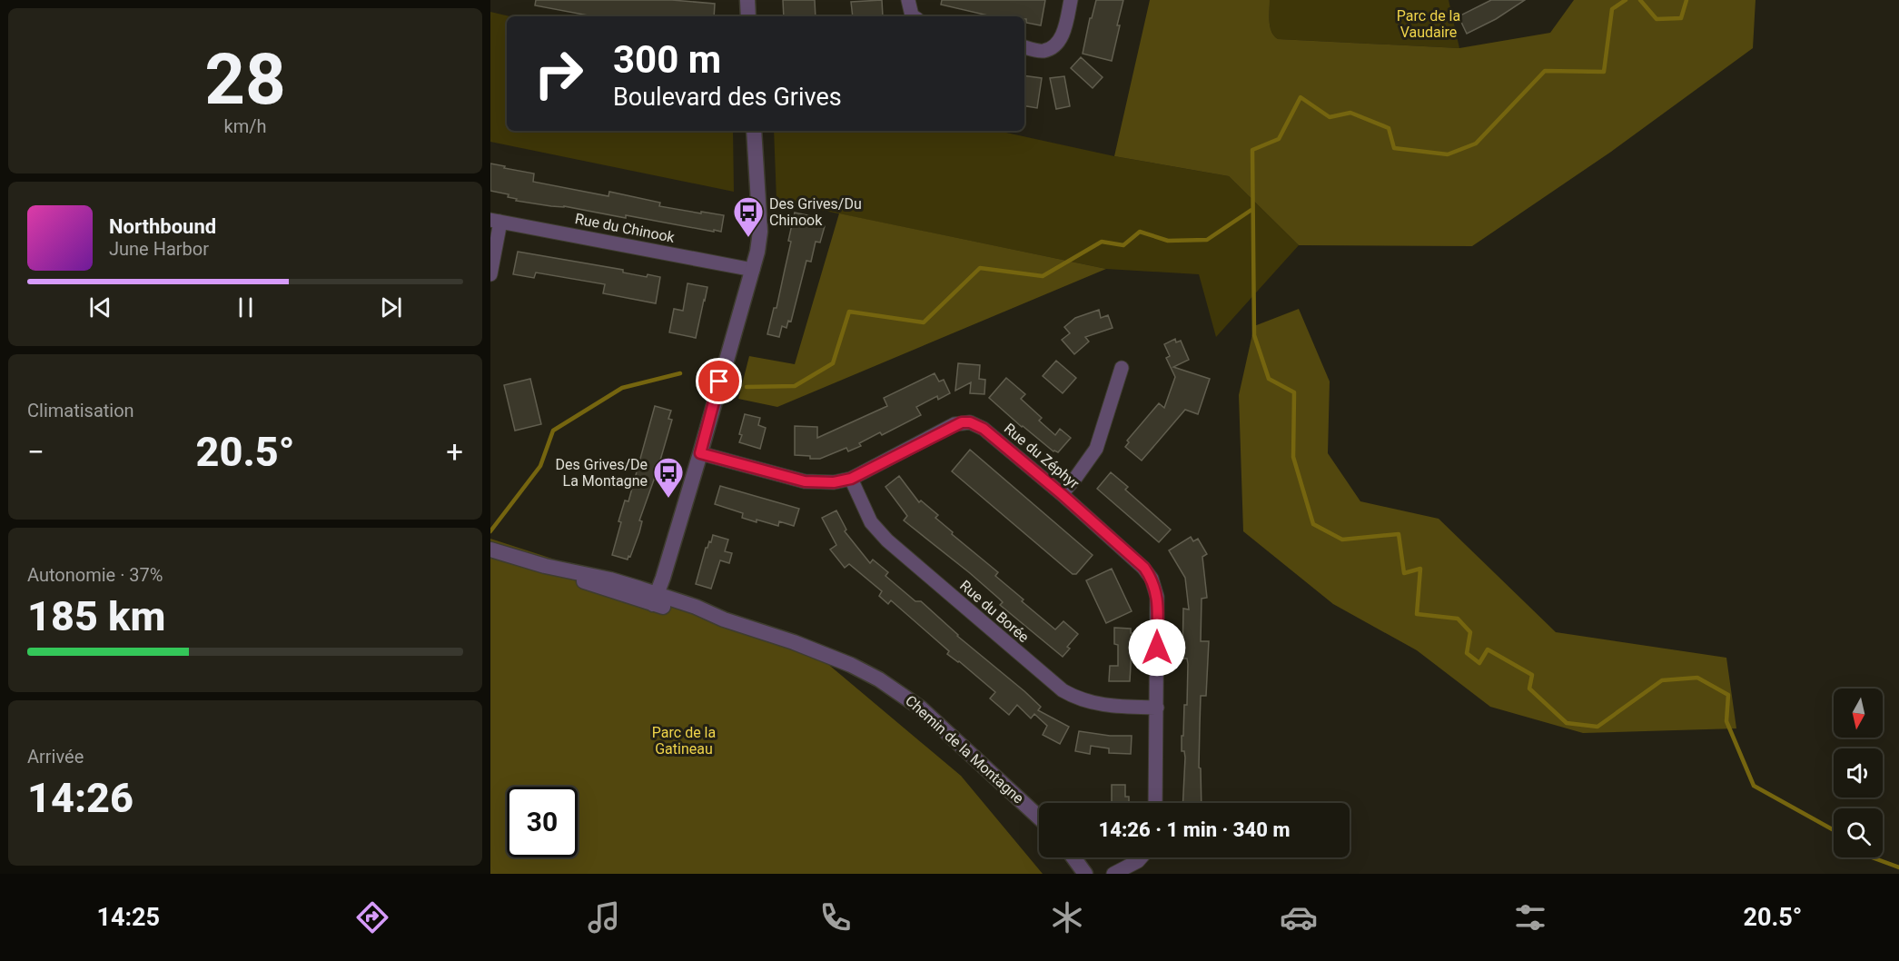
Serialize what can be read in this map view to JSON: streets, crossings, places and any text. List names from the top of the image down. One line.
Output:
{"streets":{"street":["Rue du Chinook","Rue du Zéphyr","Rue du Borée","Chemin de la Montagne"]},"crossings":[["Rue du Zéphyr","Rue du Borée"]],"parks":["Parc de la Vaudaire","Parc de la Gatineau"],"places":{"bus stop":["Des Grives/Du Chinook","Des Grives/De La Montagne"]},"north":"bottom","page":{"tile":[["28","km/h"],"Climatisation",["Autonomie · 37%","185 km"],["Arrivée","14:26"]],"turn":["300 m","Boulevard des Grives"],"song":["Northbound","June Harbor"],"heat":["−","20.5°","+"],"limit":"30","trip":"14:26 · 1 min · 340 m","tabs":["14:25","20.5°"]}}
